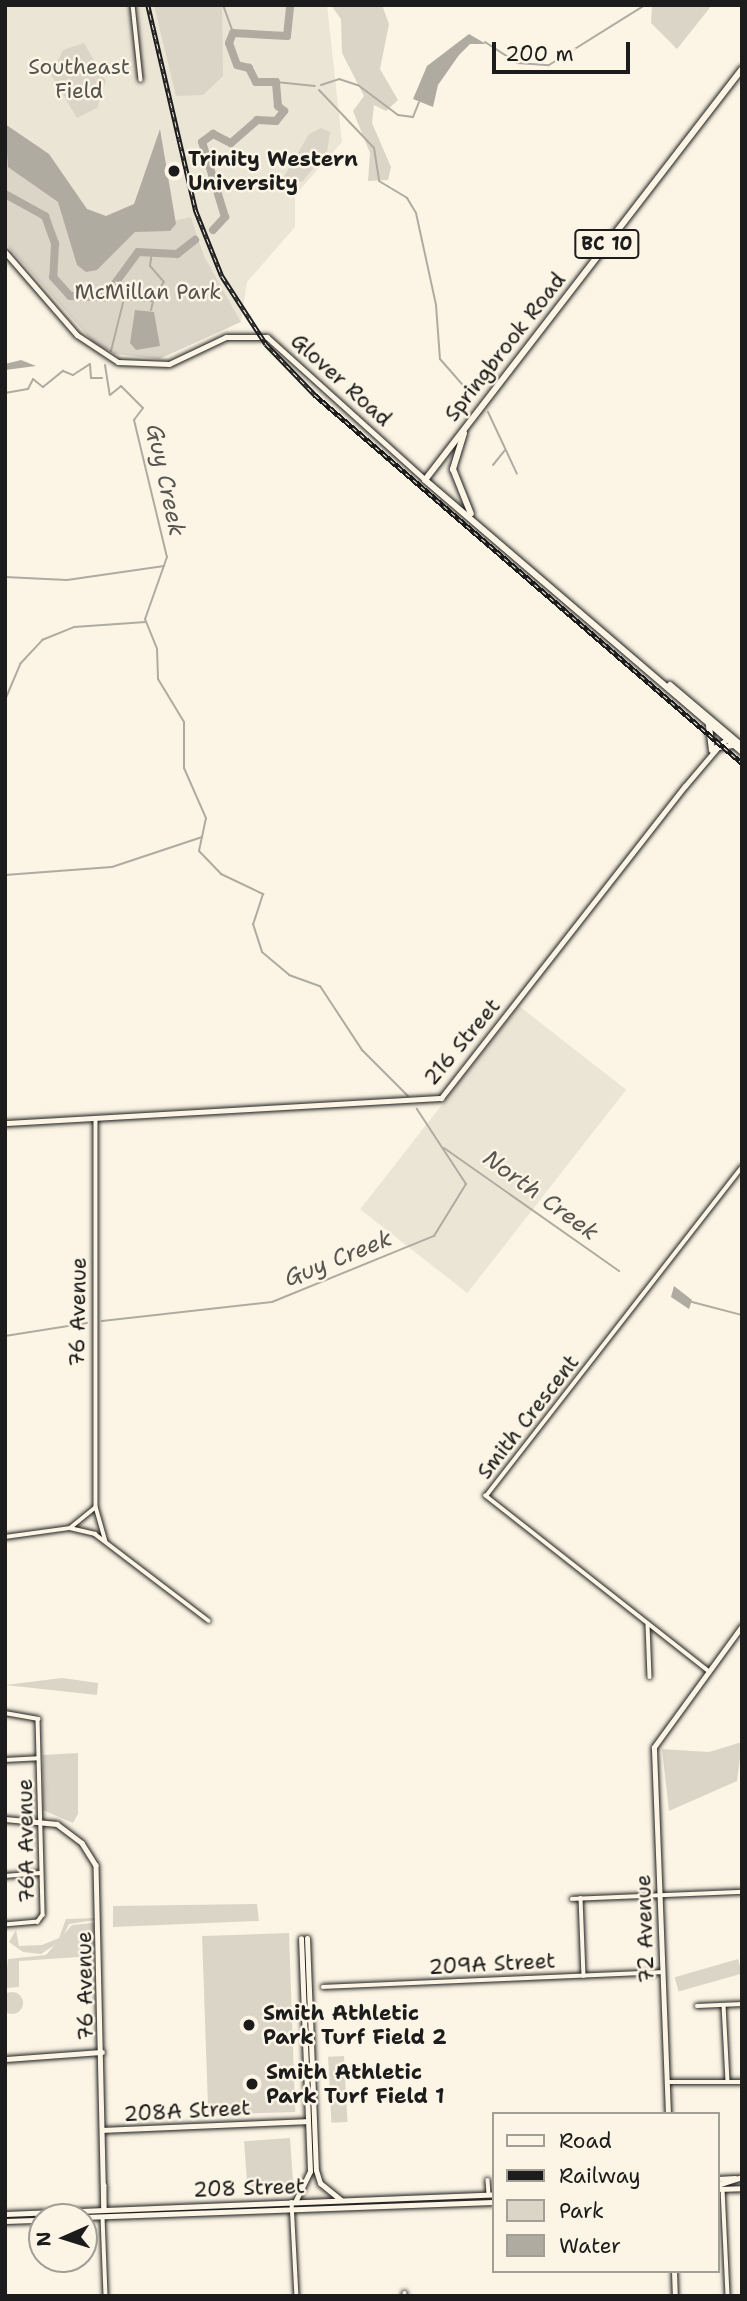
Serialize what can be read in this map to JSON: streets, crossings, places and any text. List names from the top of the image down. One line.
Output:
{"streets":{"highway":["BC 10","Springbrook Road","Glover Road"],"main road":["216 Street","72 Avenue","208 Street"],"street":["76 Avenue","Smith Crescent","76A Avenue","209A Street","208A Street"]},"crossings":[["Springbrook Road","Glover Road"],["Glover Road","216 Street"],["216 Street","76 Avenue"],["76 Avenue","76A Avenue"],["76 Avenue","208A Street"],["76 Avenue","208 Street"],["Smith Crescent","72 Avenue"],["72 Avenue","209A Street"]],"water":["Guy Creek","North Creek"],"parks":["Southeast Field","McMillan Park"],"places":["Trinity Western University","Smith Athletic Park Turf Field 2","Smith Athletic Park Turf Field 1"],"legend":["Road","Railway","Park","Water"],"scale_bar":"200 m","north":"left"}
